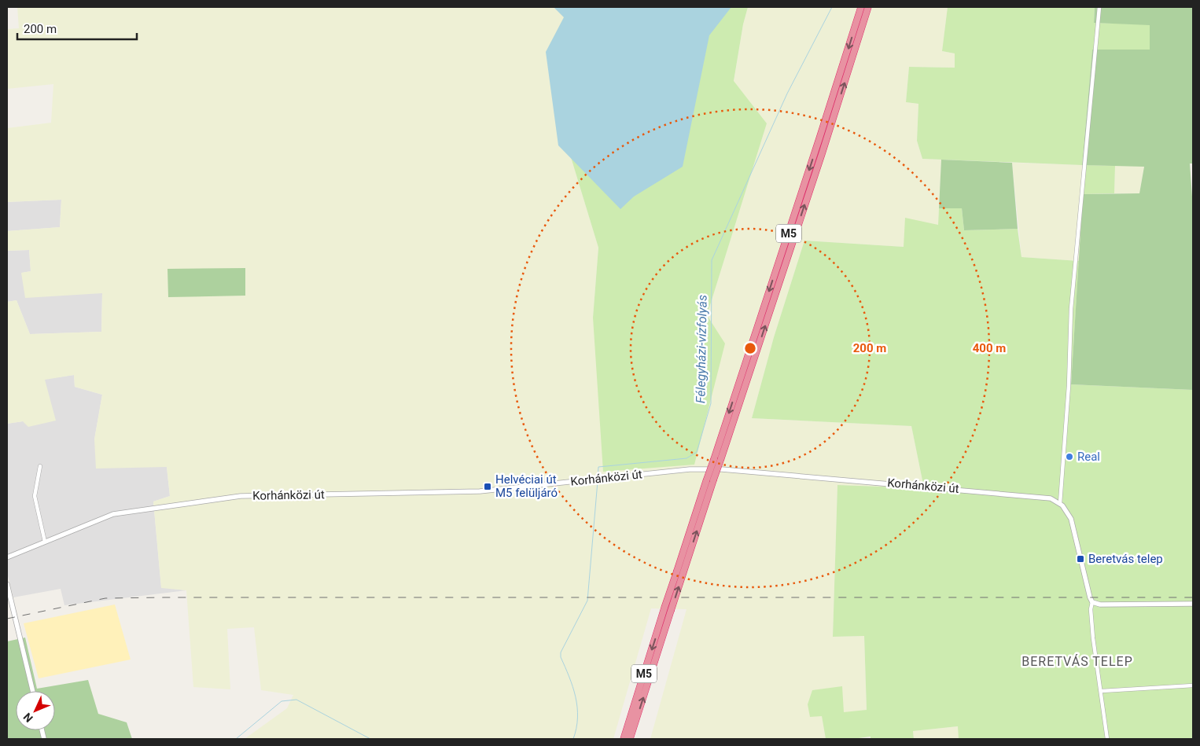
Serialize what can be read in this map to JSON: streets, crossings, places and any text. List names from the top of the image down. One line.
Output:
{"streets":{"highway":["M5"],"street":["Korhánközi út"]},"districts":["BERETVÁS TELEP"],"water":["Félegyházi-vízfolyás"],"places":{"other":["Real"],"transit":["Helvéciai út M5 felüljáró","Beretvás telep"]},"scale_bar":"200 m","north":"bottom left","rings":["200 m","400 m"]}
